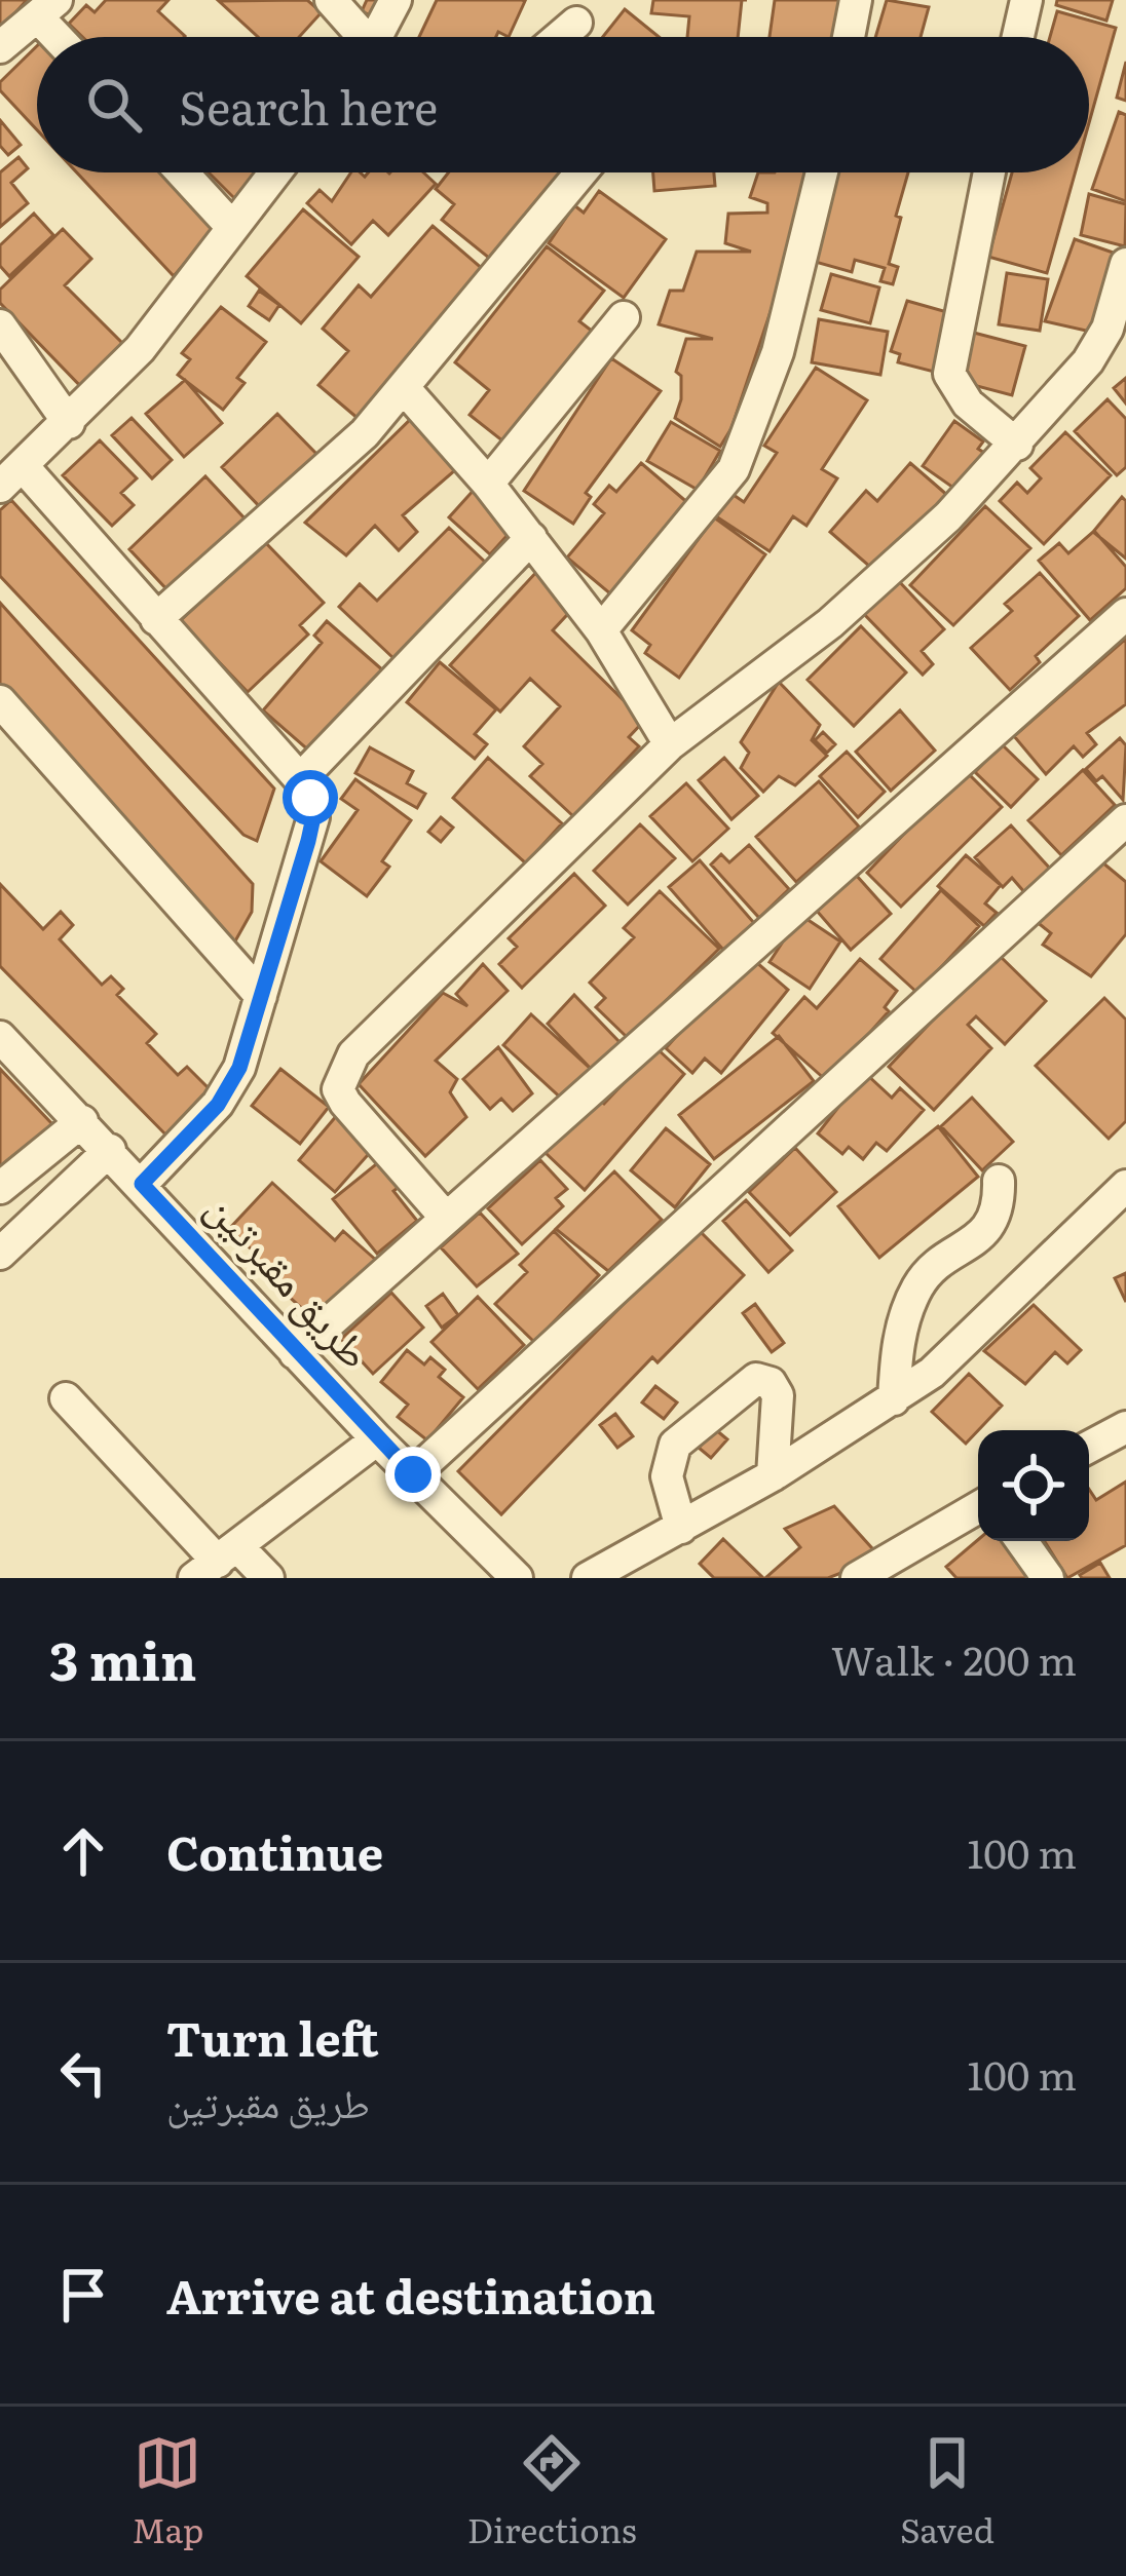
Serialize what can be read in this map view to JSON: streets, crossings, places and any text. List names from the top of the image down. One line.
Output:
{"streets":{"street":["طريق مقبرتين"]},"page":{"search":"Search here","heading":["3 min","Walk · 200 m"],"list":[["Continue","100 m"],["Turn left","طريق مقبرتين","100 m"],"Arrive at destination"],"nav":["Map","Directions","Saved"]}}
